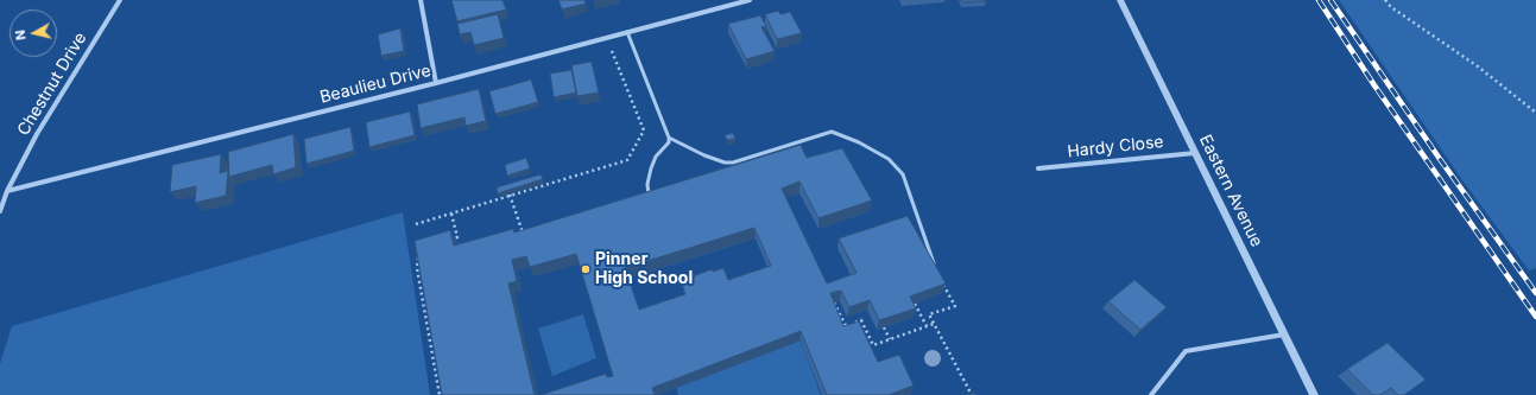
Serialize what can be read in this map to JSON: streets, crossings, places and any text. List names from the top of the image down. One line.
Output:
{"streets":{"street":["Chestnut Drive","Beaulieu Drive","Hardy Close","Eastern Avenue"]},"crossings":[["Chestnut Drive","Beaulieu Drive"],["Hardy Close","Eastern Avenue"]],"places":["Pinner High School"],"north":"left"}
